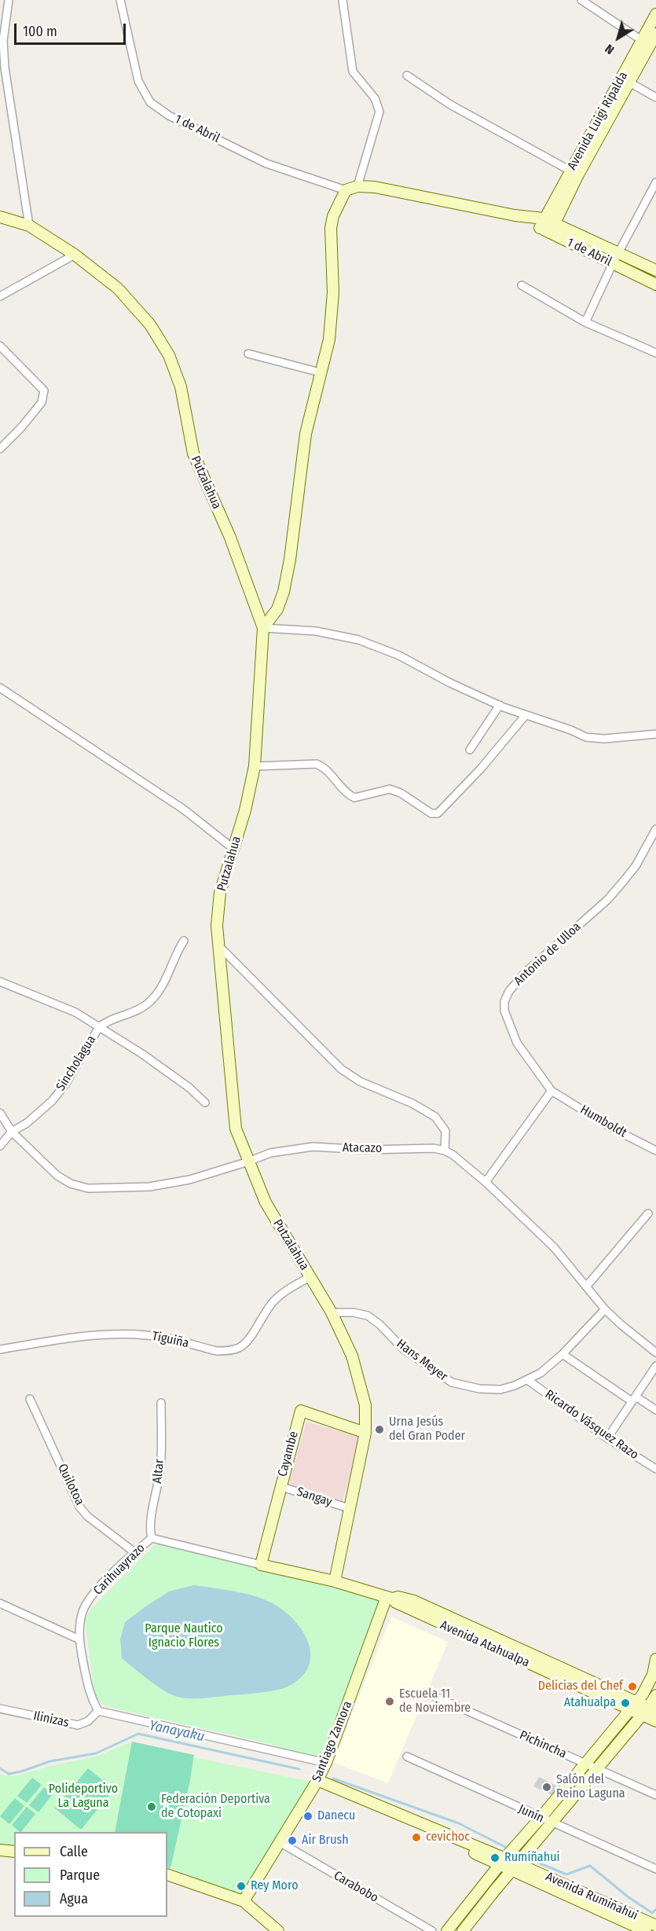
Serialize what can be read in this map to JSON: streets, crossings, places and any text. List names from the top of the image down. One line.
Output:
{"streets":{"street":["Avenida Luigi Ripalda","1 de Abril","Putzalahua","Antonio de Ulloa","Sincholagua","Humboldt","Atacazo","Tiguiña","Hans Meyer","Ricardo Vásquez Razo","Cayambe","Altar","Quilotoa","Sangay","Carihuayrazo","Avenida Atahualpa","Ilinizas","Santiago Zamora","Pichincha","Junín","Carabobo","Avenida Rumiñahui"]},"crossings":[["Avenida Luigi Ripalda","1 de Abril"],["Putzalahua","Atacazo"],["Putzalahua","Tiguiña"],["Putzalahua","Hans Meyer"],["Putzalahua","Cayambe"],["Putzalahua","Sangay"],["Putzalahua","Avenida Atahualpa"],["Antonio de Ulloa","Humboldt"],["Sincholagua","Atacazo"],["Atacazo","Hans Meyer"],["Hans Meyer","Ricardo Vásquez Razo"],["Cayambe","Sangay"],["Cayambe","Avenida Atahualpa"],["Altar","Carihuayrazo"],["Altar","Avenida Atahualpa"],["Quilotoa","Carihuayrazo"],["Carihuayrazo","Avenida Atahualpa"],["Carihuayrazo","Ilinizas"],["Avenida Atahualpa","Santiago Zamora"],["Santiago Zamora","Carabobo"],["Santiago Zamora","Avenida Rumiñahui"]],"water":["Yanayaku"],"parks":["Parque Nautico Ignacio Flores","Polideportivo La Laguna"],"places":["Urna Jesús del Gran Poder","Delicias del Chef","Escuela 11 de Noviembre","Atahualpa","Salón del Reino Laguna","Federación Deportiva de Cotopaxi","Danecu","cevichoc","Air Brush","Rumiñahui","Rey Moro"],"legend":["Calle","Parque","Agua"],"scale_bar":"100 m","north":"bottom left"}
